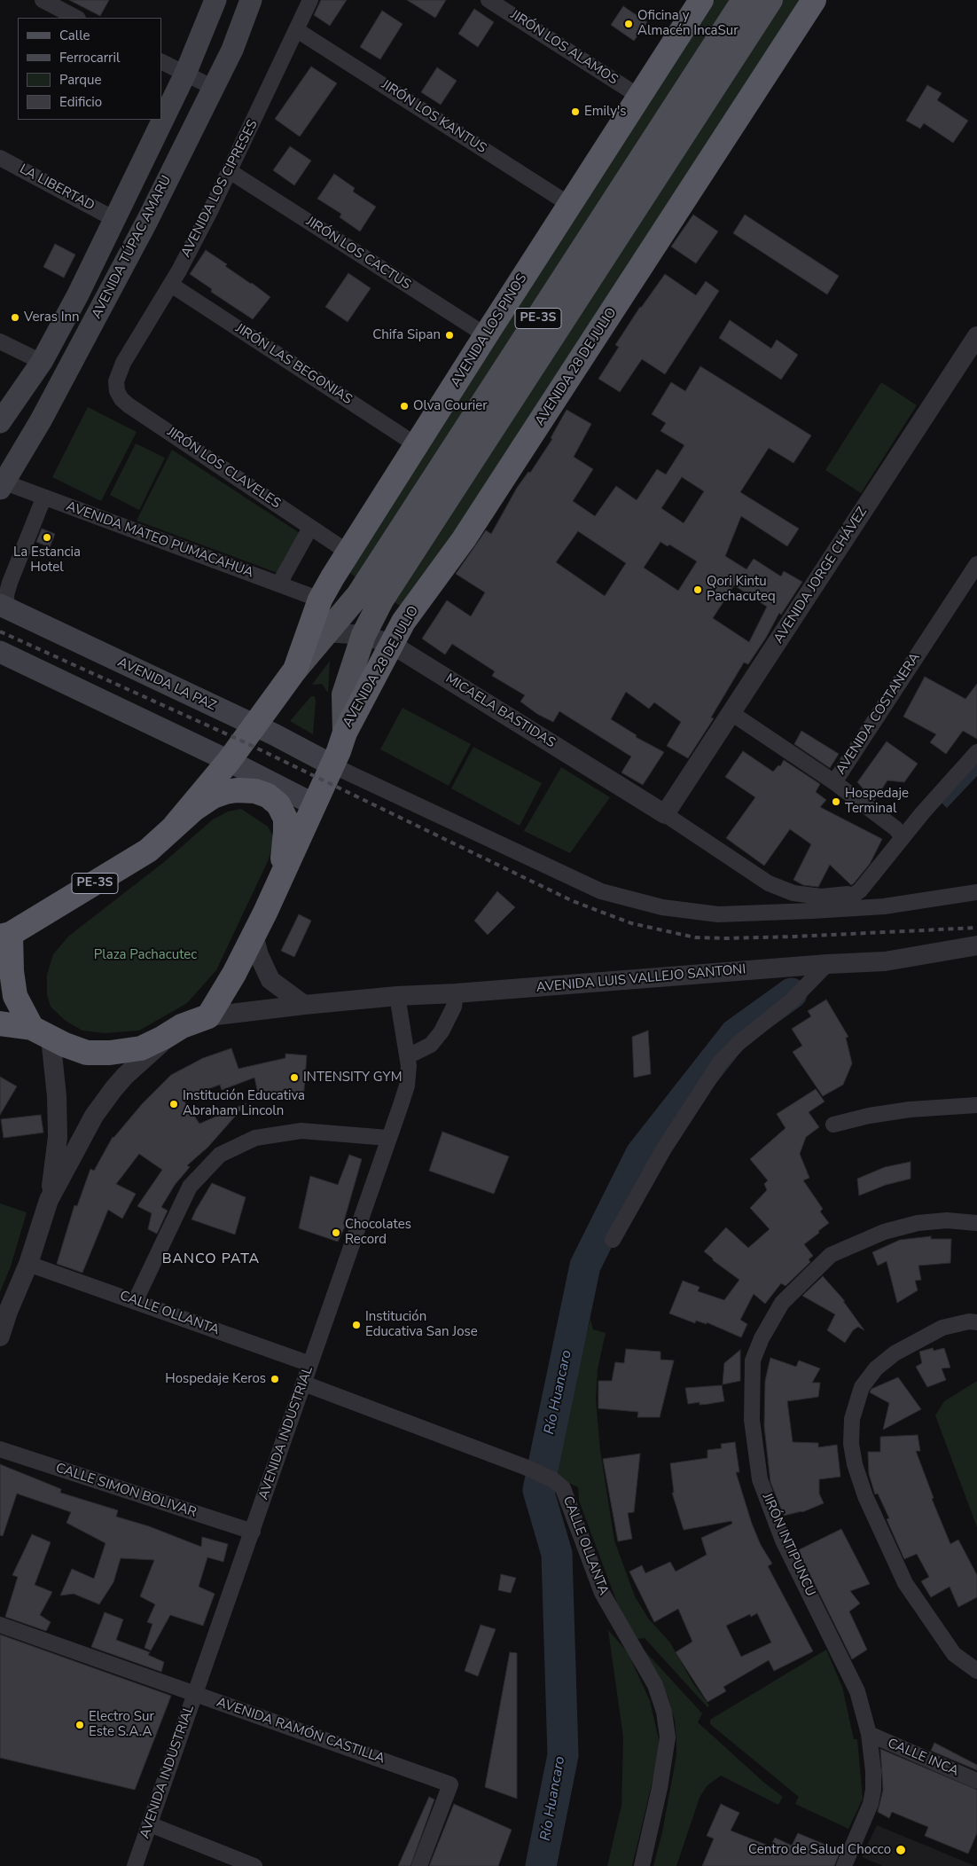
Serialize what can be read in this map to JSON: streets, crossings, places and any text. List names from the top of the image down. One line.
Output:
{"streets":{"highway":["PE-3S","AVENIDA LOS PINOS","AVENIDA 28 DE JULIO"],"main road":["AVENIDA TÚPAC AMARU","AVENIDA LA PAZ"],"street":["JIRÓN LOS ALAMOS","JIRÓN LOS KANTUS","LA LIBERTAD","AVENIDA LOS CIPRESES","JIRÓN LOS CACTUS","JIRÓN LAS BEGONIAS","JIRÓN LOS CLAVELES","AVENIDA MATEO PUMACAHUA","AVENIDA JORGE CHÁVEZ","MICAELA BASTIDAS","AVENIDA COSTANERA","AVENIDA LUIS VALLEJO SANTONI","CALLE OLLANTA","AVENIDA INDUSTRIAL","CALLE SIMON BOLIVAR","JIRÓN INTIPUNCU","AVENIDA RAMÓN CASTILLA","CALLE INCA"]},"crossings":[["JIRÓN LOS ALAMOS","AVENIDA LOS PINOS"],["JIRÓN LOS KANTUS","AVENIDA LOS CIPRESES"],["JIRÓN LOS KANTUS","AVENIDA LOS PINOS"],["LA LIBERTAD","AVENIDA TÚPAC AMARU"],["AVENIDA LOS CIPRESES","JIRÓN LOS CACTUS"],["AVENIDA LOS CIPRESES","JIRÓN LAS BEGONIAS"],["AVENIDA LOS CIPRESES","JIRÓN LOS CLAVELES"],["AVENIDA TÚPAC AMARU","AVENIDA MATEO PUMACAHUA"],["JIRÓN LOS CACTUS","AVENIDA LOS PINOS"],["PE-3S","AVENIDA LOS PINOS"],["PE-3S","AVENIDA 28 DE JULIO"],["PE-3S","AVENIDA LA PAZ"],["PE-3S","MICAELA BASTIDAS"],["PE-3S","AVENIDA LUIS VALLEJO SANTONI"],["AVENIDA LOS PINOS","JIRÓN LAS BEGONIAS"],["AVENIDA LOS PINOS","JIRÓN LOS CLAVELES"],["AVENIDA LOS PINOS","AVENIDA MATEO PUMACAHUA"],["AVENIDA 28 DE JULIO","MICAELA BASTIDAS"],["AVENIDA JORGE CHÁVEZ","MICAELA BASTIDAS"],["AVENIDA JORGE CHÁVEZ","AVENIDA COSTANERA"],["AVENIDA LUIS VALLEJO SANTONI","AVENIDA INDUSTRIAL"],["CALLE OLLANTA","AVENIDA INDUSTRIAL"],["AVENIDA INDUSTRIAL","CALLE SIMON BOLIVAR"],["AVENIDA INDUSTRIAL","AVENIDA RAMÓN CASTILLA"],["JIRÓN INTIPUNCU","CALLE INCA"]],"districts":["BANCO PATA"],"water":["Río Huancaro"],"parks":["Plaza Pachacutec"],"places":["Oficina y Almacén IncaSur","Emily's","Veras Inn","Chifa Sipan","Olva Courier","La Estancia Hotel","Qori Kintu Pachacuteq","Hospedaje Terminal","INTENSITY GYM","Institución Educativa Abraham Lincoln","Chocolates Record","Institución Educativa San Jose","Hospedaje Keros","Electro Sur Este S.A.A","Centro de Salud Chocco"],"legend":["Calle","Ferrocarril","Parque","Edificio"]}
